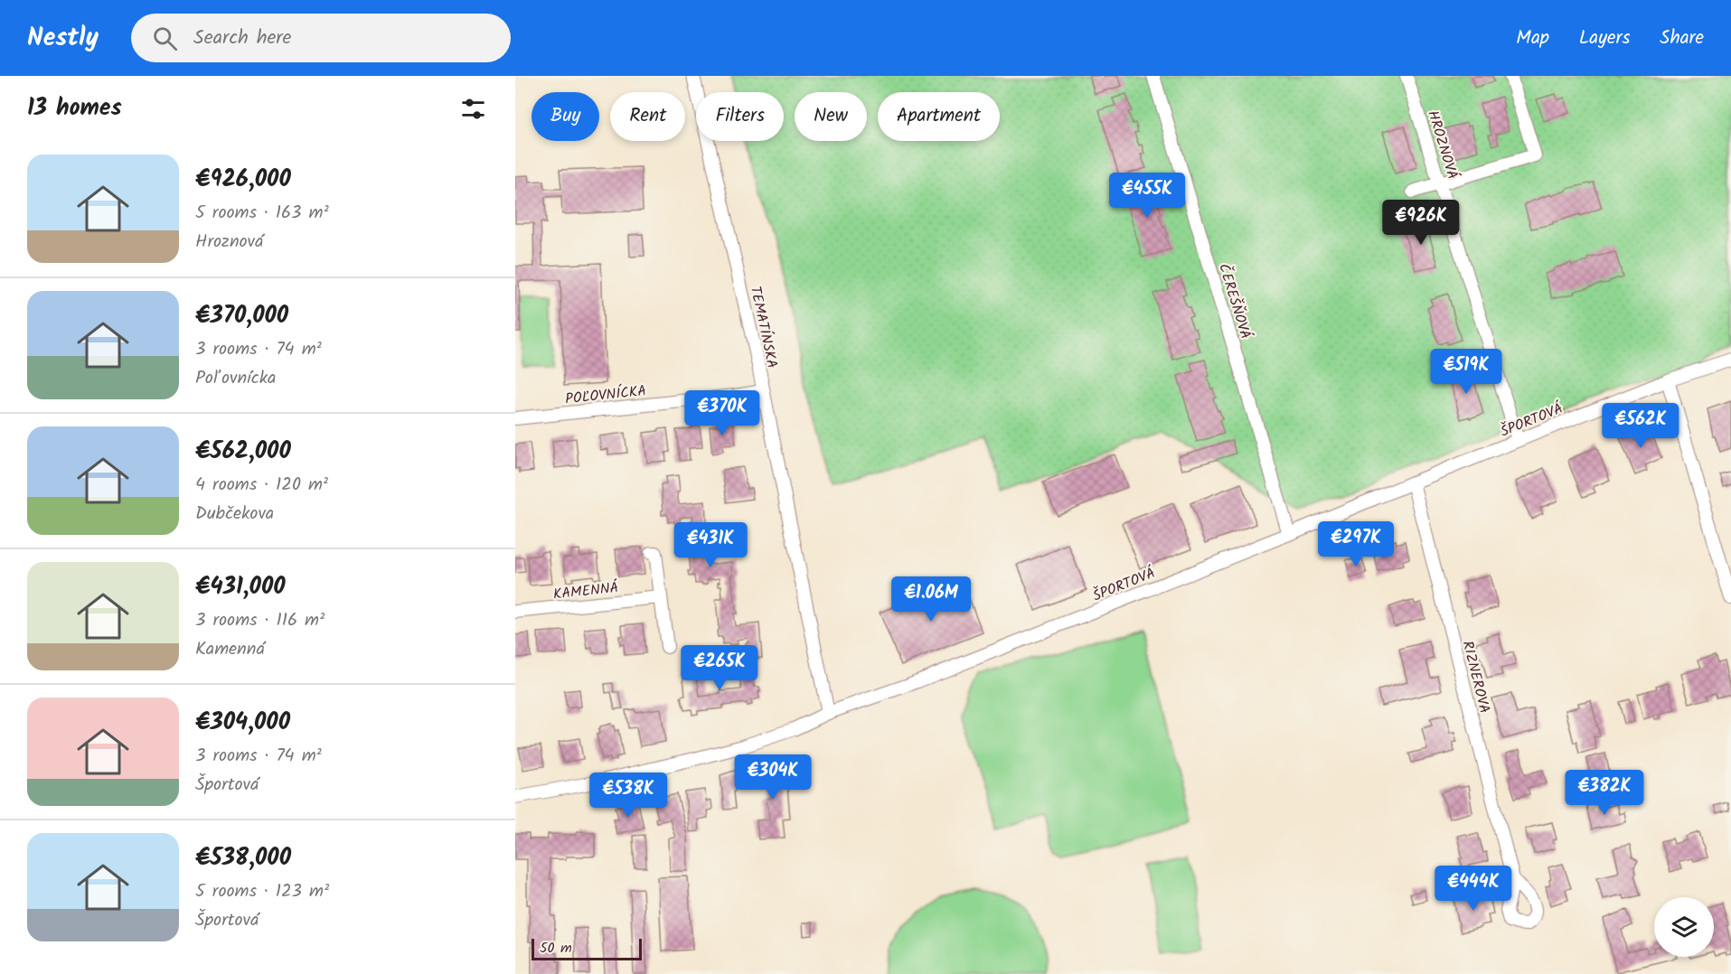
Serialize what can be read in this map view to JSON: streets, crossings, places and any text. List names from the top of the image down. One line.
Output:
{"streets":{"street":["HROZNOVÁ","ČEREŠŇOVÁ","TEMATÍNSKA","POĽOVNÍCKA","ŠPORTOVÁ","KAMENNÁ","RIZNEROVA"]},"crossings":[["HROZNOVÁ","ŠPORTOVÁ"],["ČEREŠŇOVÁ","ŠPORTOVÁ"],["TEMATÍNSKA","POĽOVNÍCKA"],["TEMATÍNSKA","ŠPORTOVÁ"],["ŠPORTOVÁ","RIZNEROVA"]],"scale_bar":"50 m","page":{"header":"Nestly","search":"Search here","nav":["Map","Layers","Share"],"heading":"13 homes","chip":["Buy","Rent","Filters","New","Apartment"],"list":[{"name":"€926,000","note":"5 rooms · 163 m² · Hroznová"},{"name":"€370,000","note":"3 rooms · 74 m² · Poľovnícka"},{"name":"€562,000","note":"4 rooms · 120 m² · Dubčekova"},{"name":"€431,000","note":"3 rooms · 116 m² · Kamenná"},{"name":"€304,000","note":"3 rooms · 74 m² · Športová"},{"name":"€538,000","note":"5 rooms · 123 m² · Športová"}],"price":["€455K","€926K","€519K","€370K","€562K","€297K","€431K","€1.06M","€265K","€304K","€382K","€538K","€444K"],"scale":"50 m"}}
